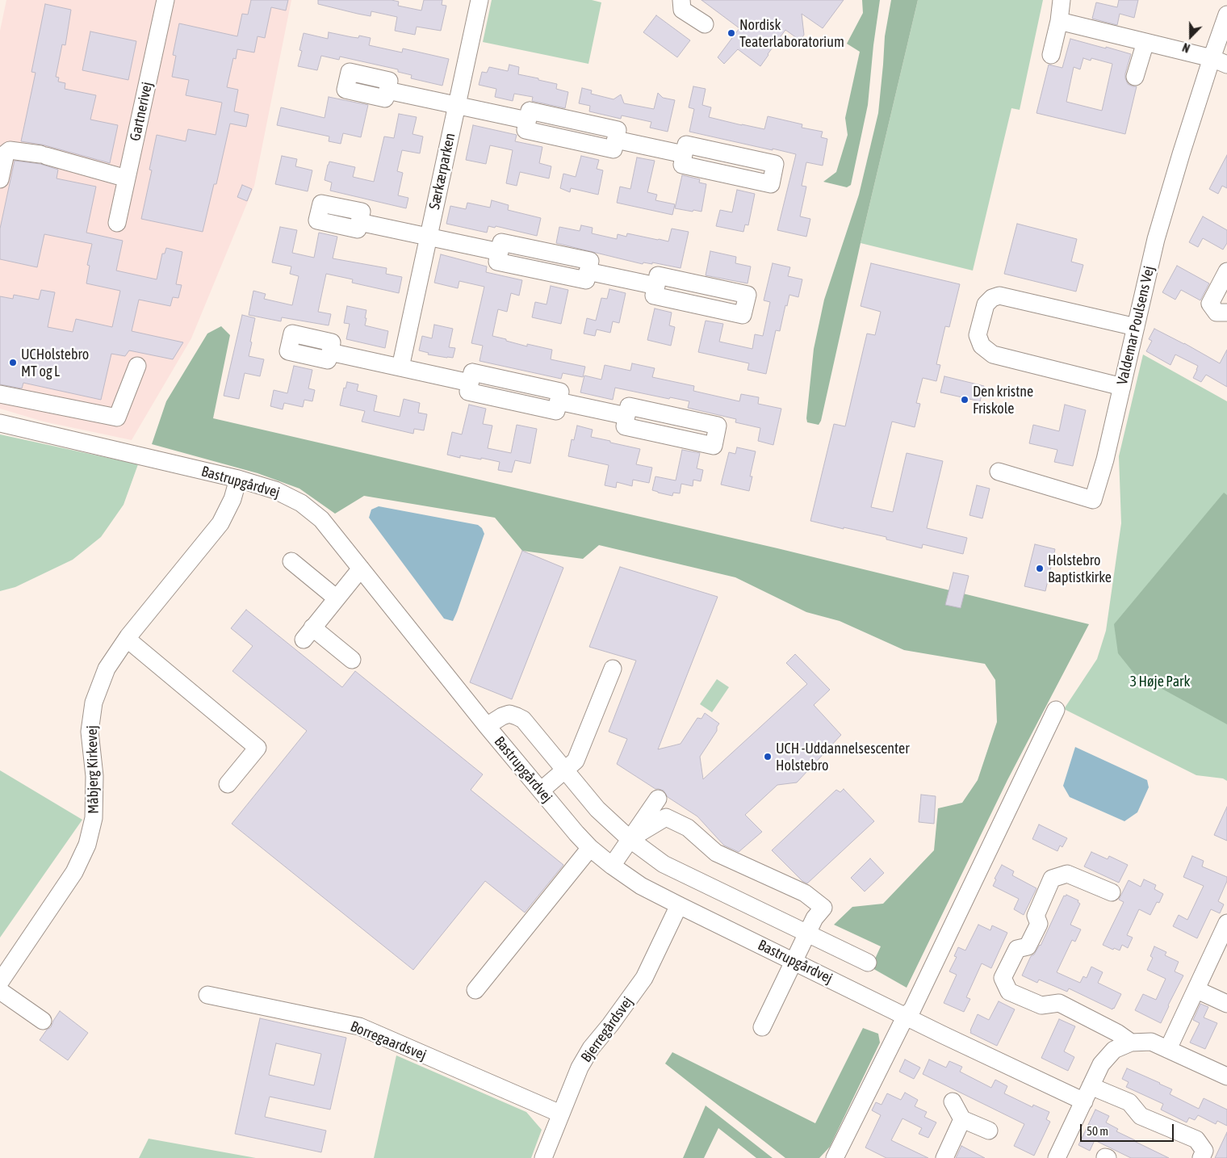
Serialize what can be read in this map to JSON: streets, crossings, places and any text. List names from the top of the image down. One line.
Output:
{"streets":{"street":["Gartnerivej","Særkærparken","Valdemar Poulsens Vej","Bastrupgårdvej","Måbjerg Kirkevej","Bjerregårdsvej","Borregaardsvej"]},"crossings":[["Bastrupgårdvej","Måbjerg Kirkevej"],["Bastrupgårdvej","Bjerregårdsvej"],["Bjerregårdsvej","Borregaardsvej"]],"parks":["3 Høje Park"],"places":["Nordisk Teaterlaboratorium","UCHolstebro MT og L","Den kristne Friskole","Holstebro Baptistkirke","UCH -Uddannelsescenter Holstebro"],"scale_bar":"50 m","north":"bottom"}
